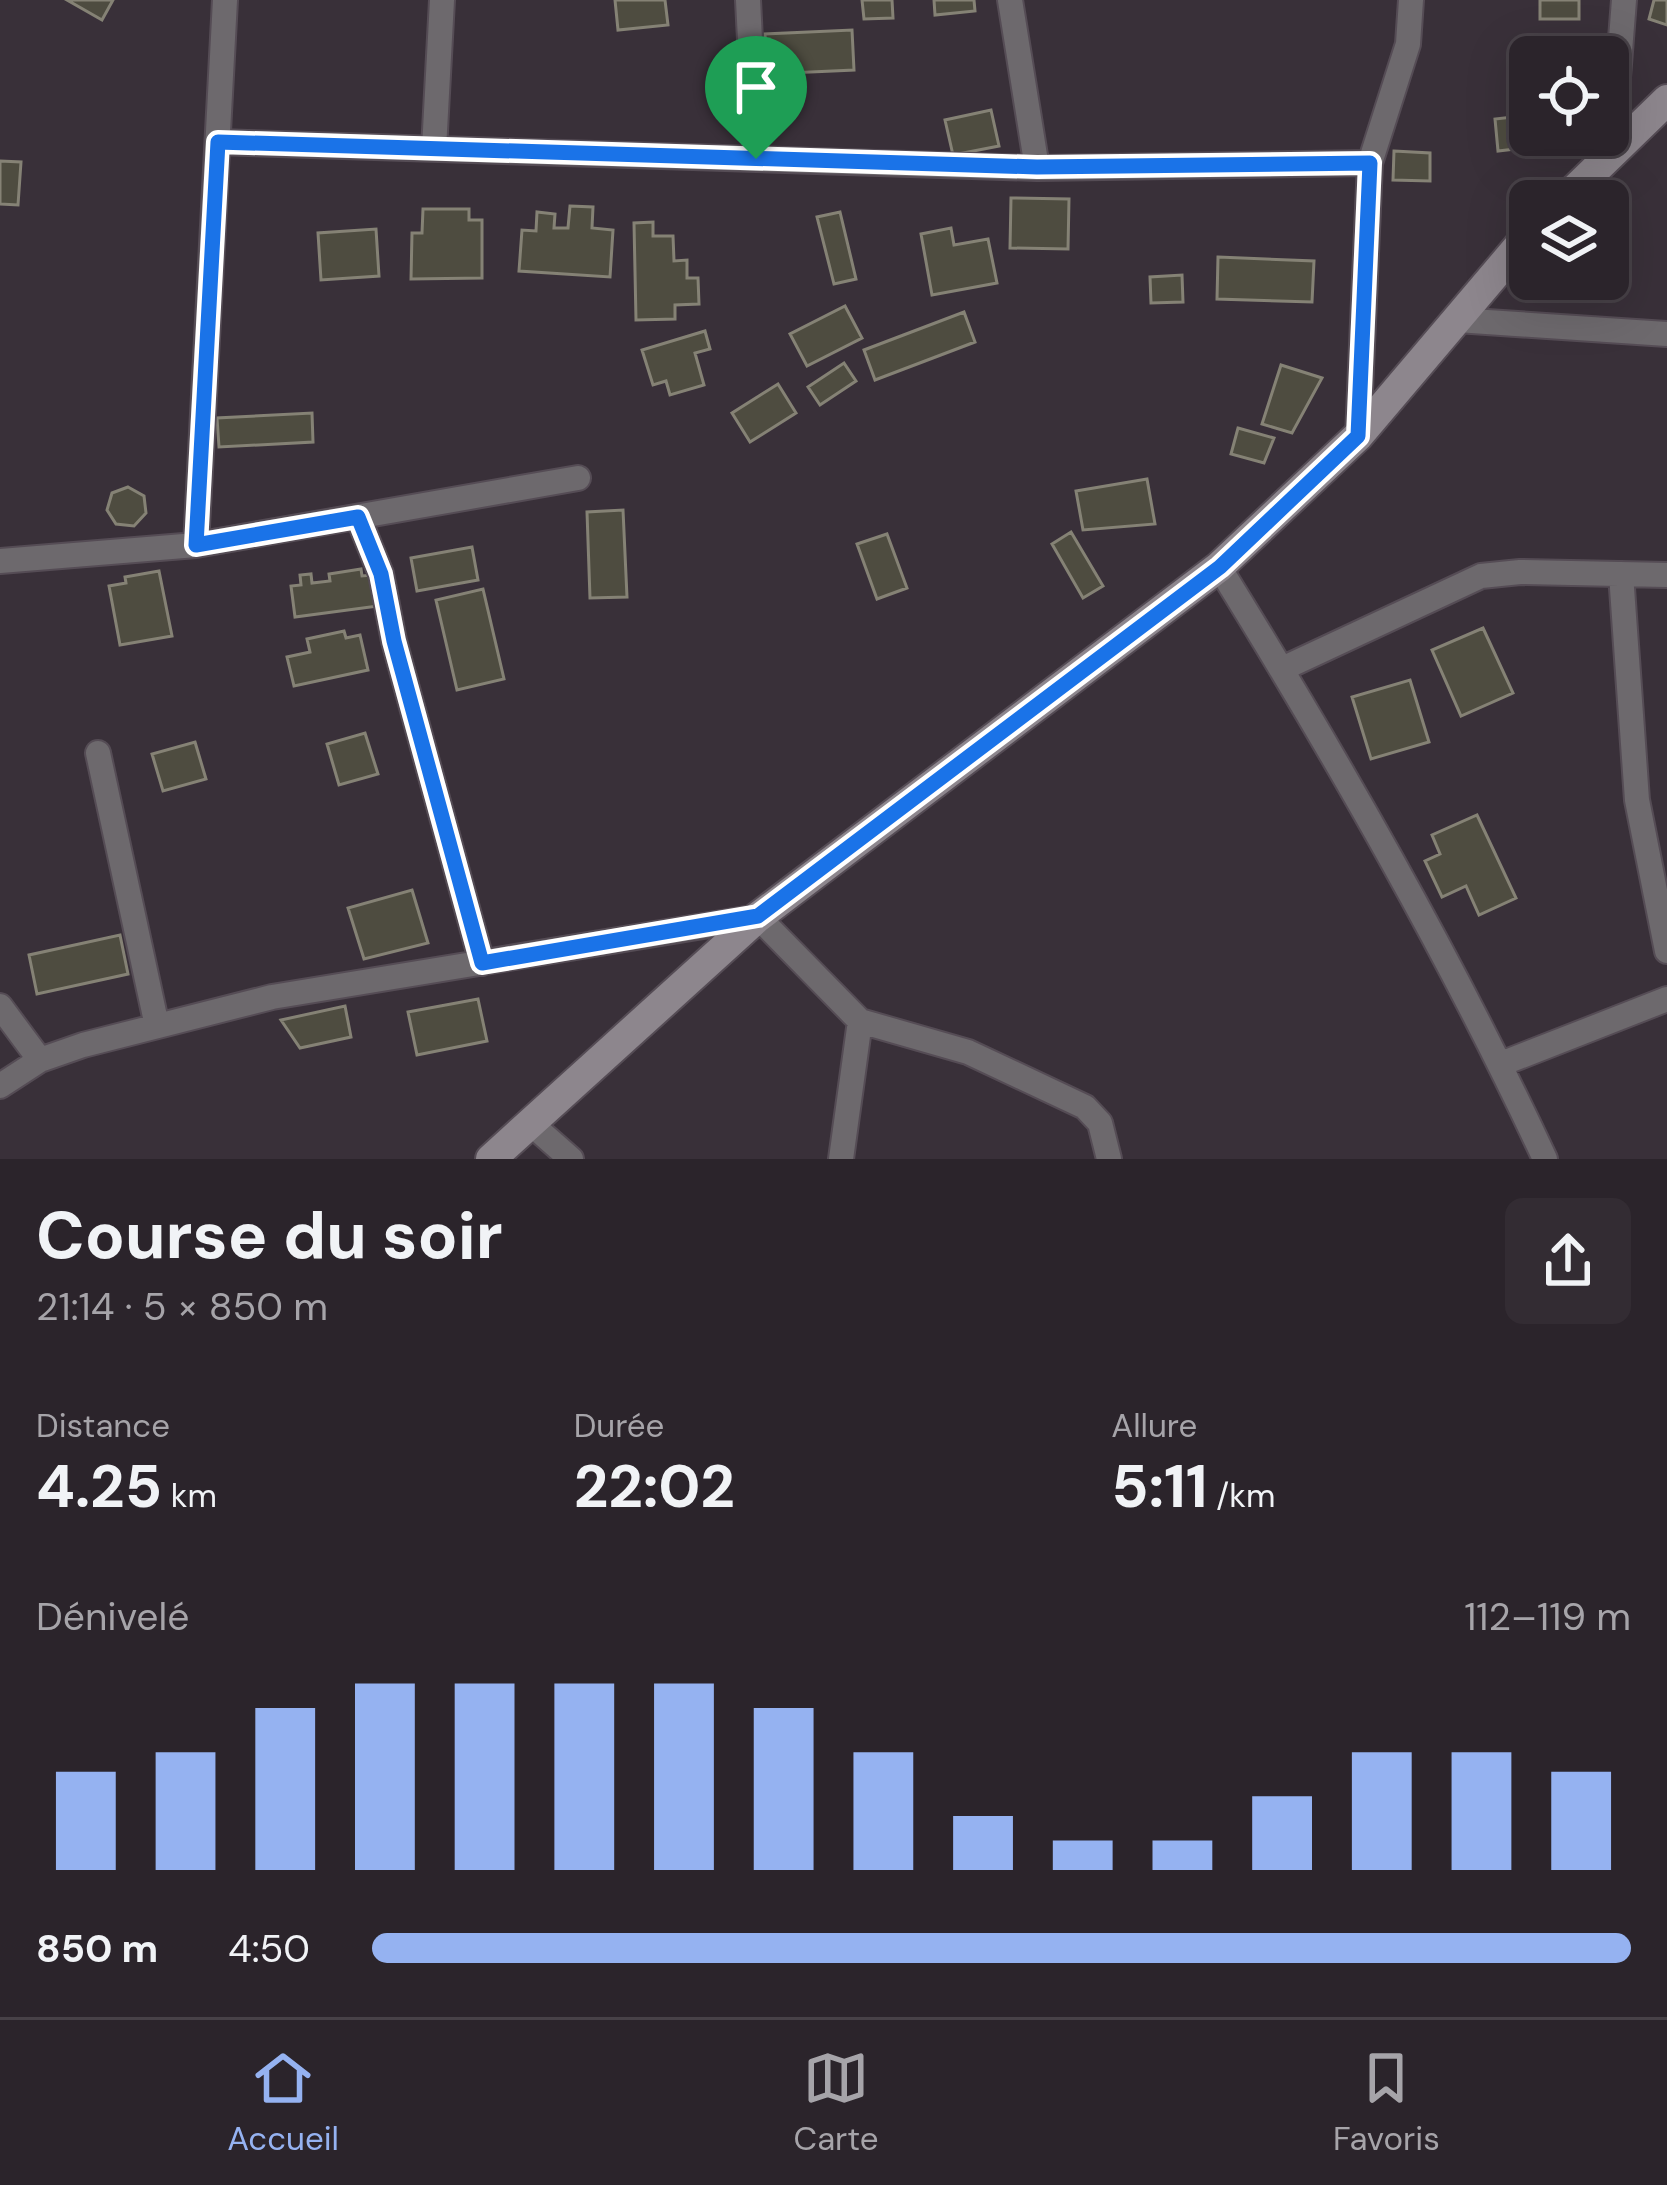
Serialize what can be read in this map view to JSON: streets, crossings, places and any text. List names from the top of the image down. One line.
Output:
{"page":{"heading":["Course du soir","21:14 · 5 × 850 m"],"stats":[["Distance","4.25 km"],["Durée","22:02"],["Allure","5:11 /km"]],"chart":["Dénivelé","112–119 m"],"list":[{"name":"850 m","note":"4:50"}],"tabs":["Accueil","Carte","Favoris"]}}
